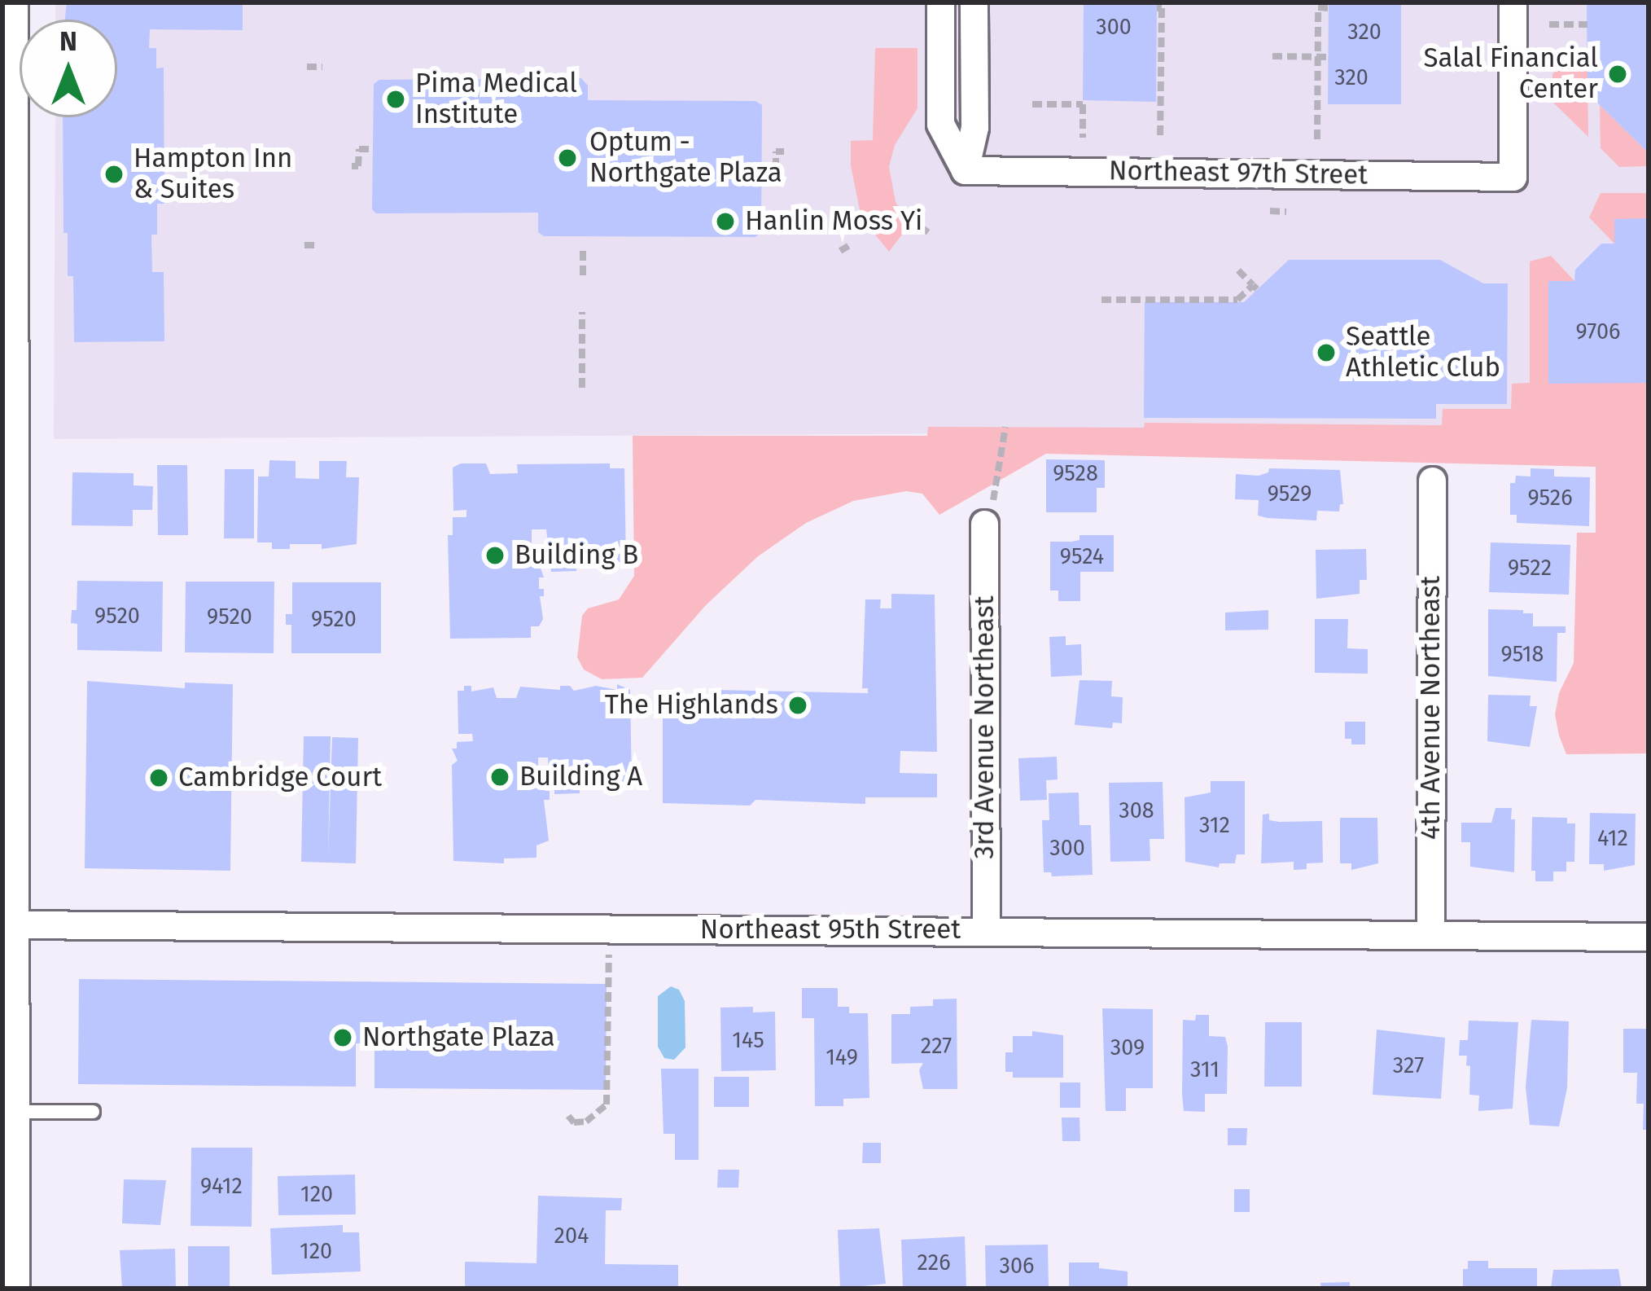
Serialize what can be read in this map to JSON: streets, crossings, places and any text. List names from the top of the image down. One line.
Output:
{"streets":{"street":["Northeast 97th Street","4th Avenue Northeast","3rd Avenue Northeast","Northeast 95th Street"]},"crossings":[["4th Avenue Northeast","Northeast 95th Street"],["3rd Avenue Northeast","Northeast 95th Street"]],"places":["Salal Financial Center","Pima Medical Institute","Optum - Northgate Plaza","Hampton Inn & Suites","Hanlin Moss Yi","Seattle Athletic Club","Building B","The Highlands","Building A","Cambridge Court","Northgate Plaza"],"house_numbers":["300","320","320","9706","9528","9529","9526","9524","9522","9520","9520","9520","9518","308","312","412","300","145","227","309","149","327","311","9412","120","204","120","226","306"],"north":"top"}
